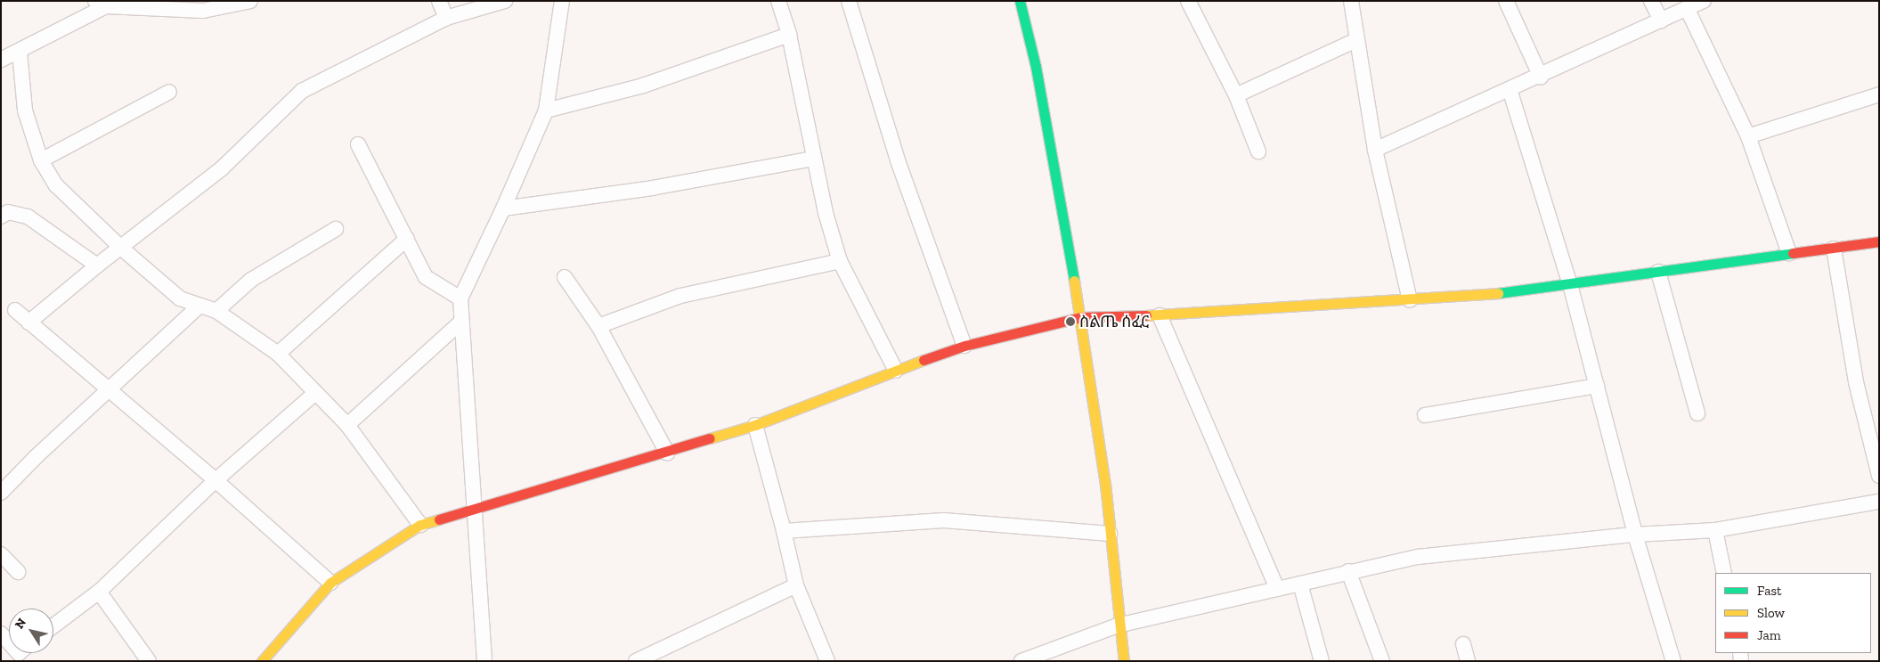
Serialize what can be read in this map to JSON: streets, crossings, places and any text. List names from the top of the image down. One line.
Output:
{"places":["ስልጤ ሰፈር"],"legend":["Fast","Slow","Jam"],"north":"top left"}
